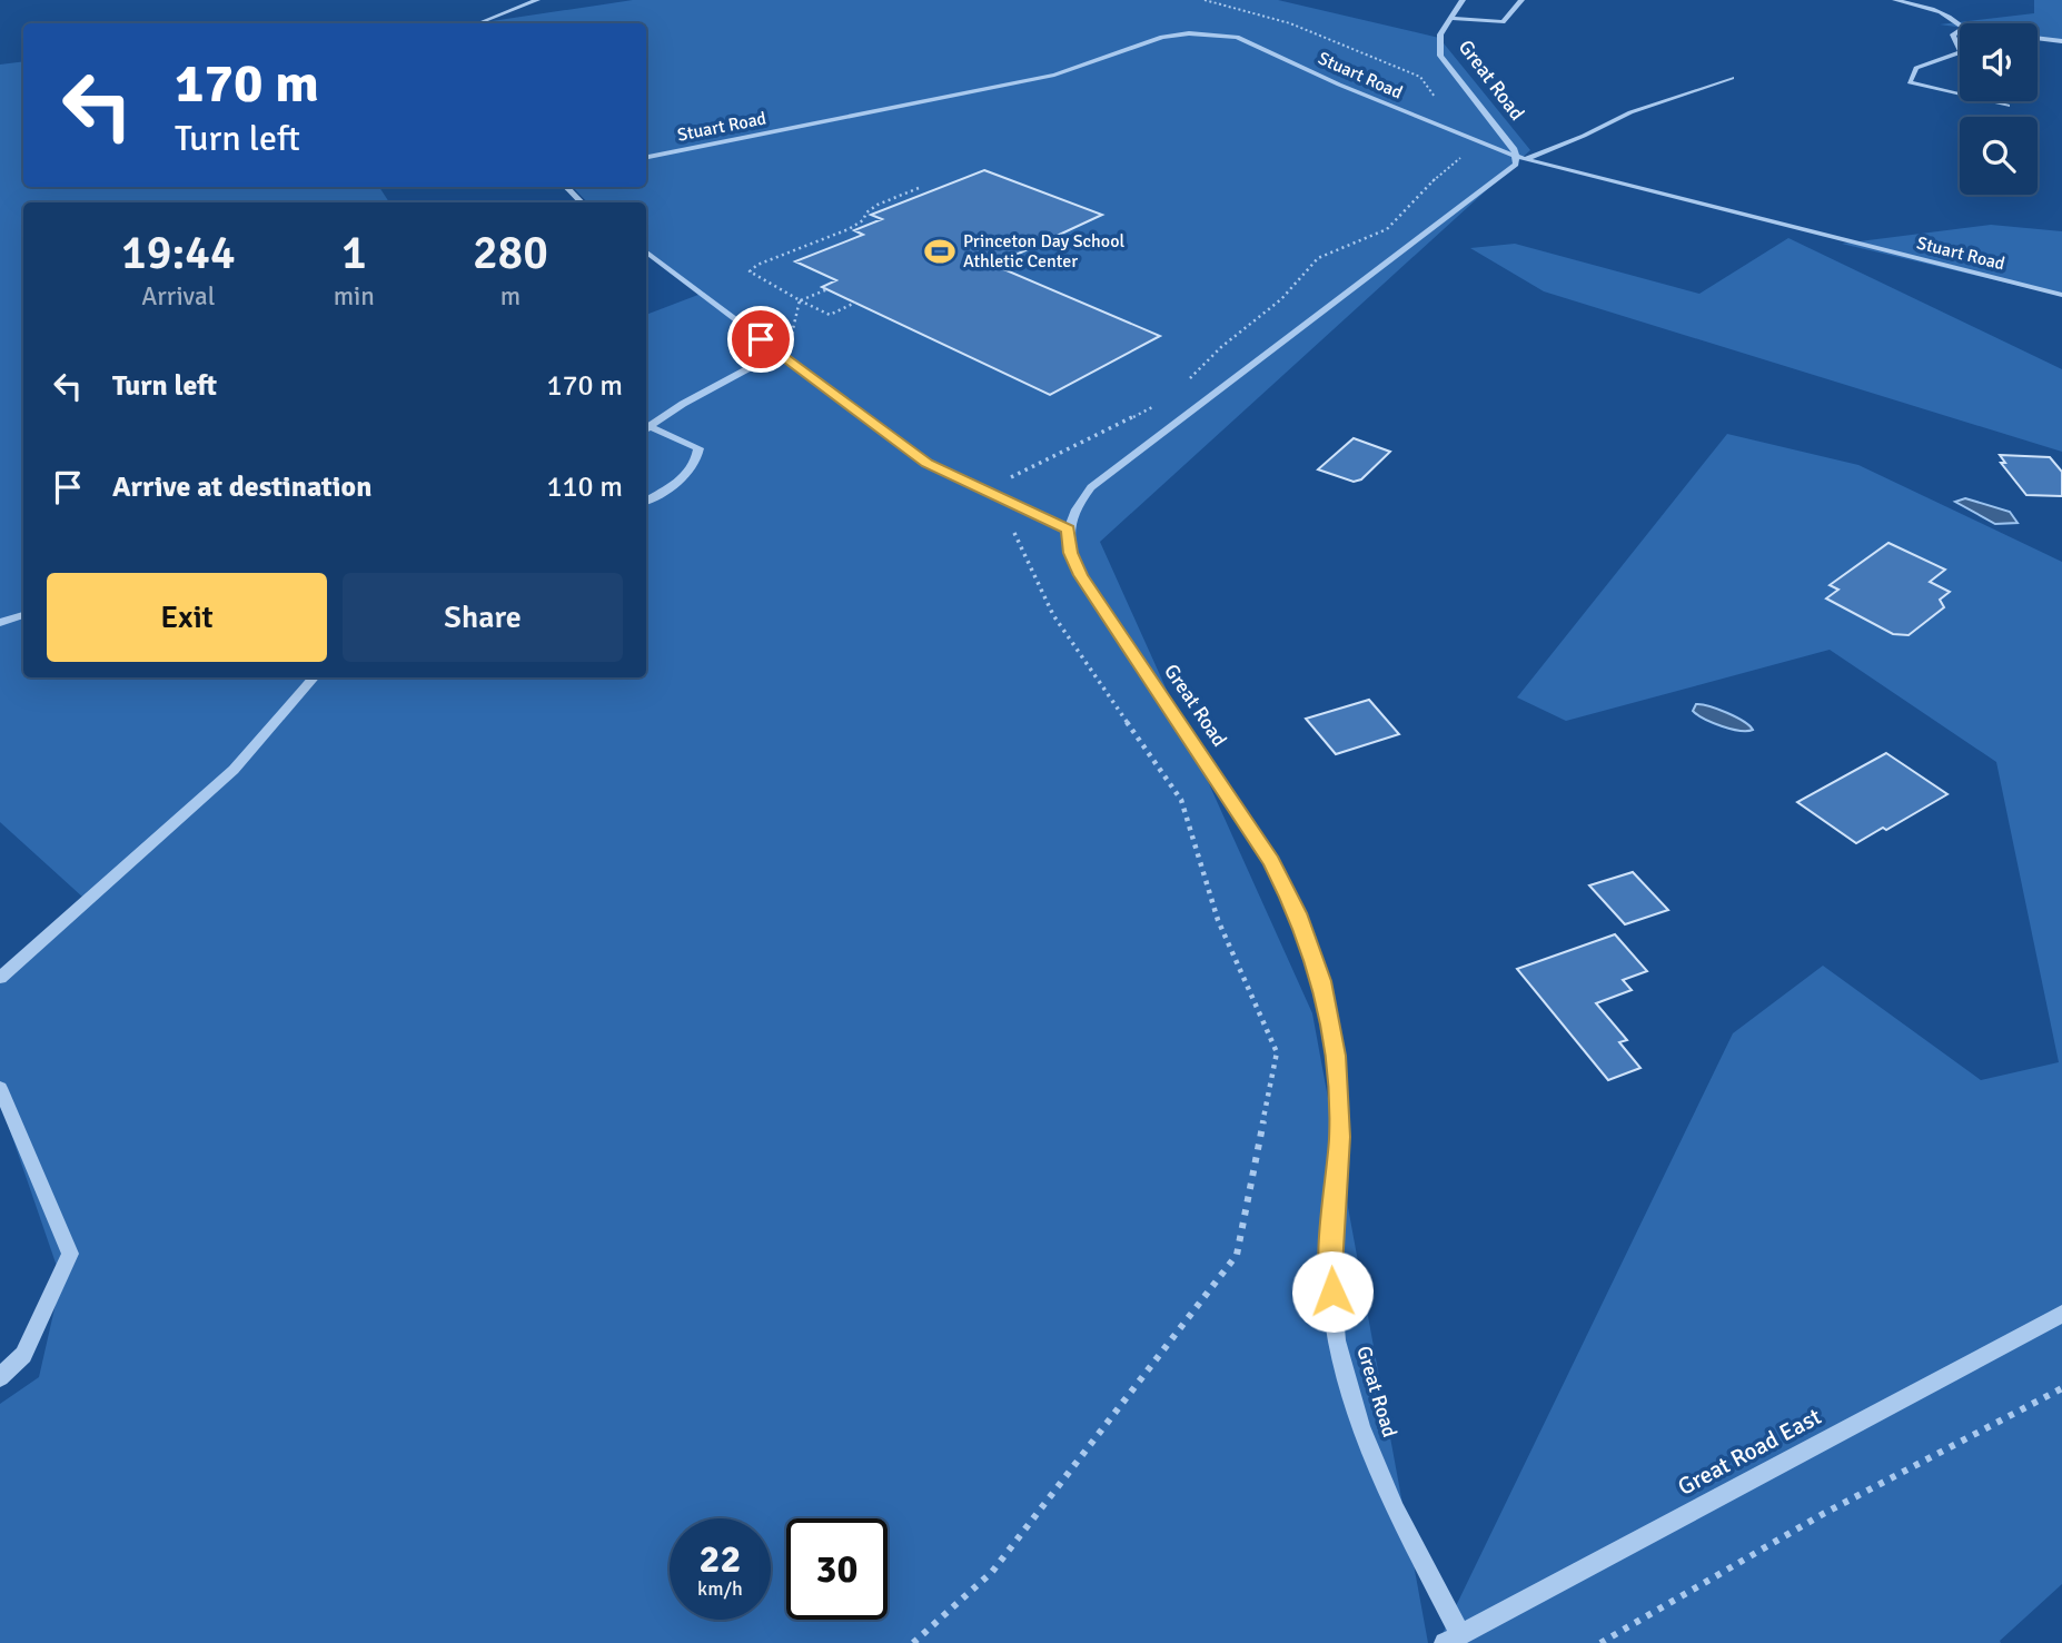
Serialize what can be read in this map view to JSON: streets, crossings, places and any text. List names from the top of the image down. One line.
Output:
{"streets":{"street":["Stuart Road","Great Road","Great Road East"]},"crossings":[["Stuart Road","Great Road"],["Great Road","Great Road East"]],"places":{"sports":["Princeton Day School Athletic Center"]},"page":{"turn":["170 m","Turn left"],"eta":["19:44","Arrival","1","min","280","m"],"list":[{"name":"Turn left","value":"170 m"},{"name":"Arrive at destination","value":"110 m"}],"buttons":["Exit","Share"],"speed":"22 km/h","limit":"30"}}
